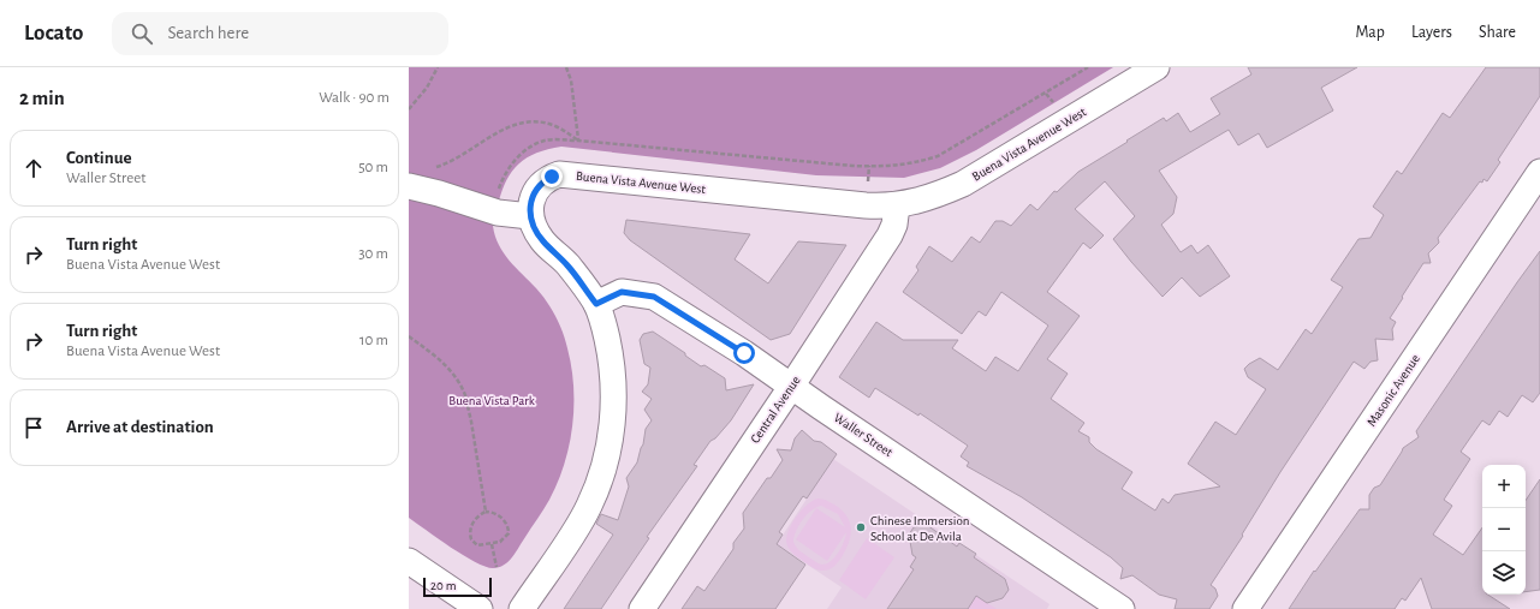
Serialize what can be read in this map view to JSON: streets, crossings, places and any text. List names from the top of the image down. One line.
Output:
{"streets":{"street":["Buena Vista Avenue West","Masonic Avenue","Central Avenue","Waller Street"]},"crossings":[["Buena Vista Avenue West","Central Avenue"],["Central Avenue","Waller Street"]],"parks":["Buena Vista Park"],"places":["Chinese Immersion School at De Avila"],"scale_bar":"20 m","page":{"header":"Locato","search":"Search here","nav":["Map","Layers","Share"],"heading":["2 min","Walk · 90 m"],"list":[["Continue","Waller Street","50 m"],["Turn right","Buena Vista Avenue West","30 m"],["Turn right","Buena Vista Avenue West","10 m"],"Arrive at destination"],"map_buttons":["+","−"],"scale":"20 m"}}
